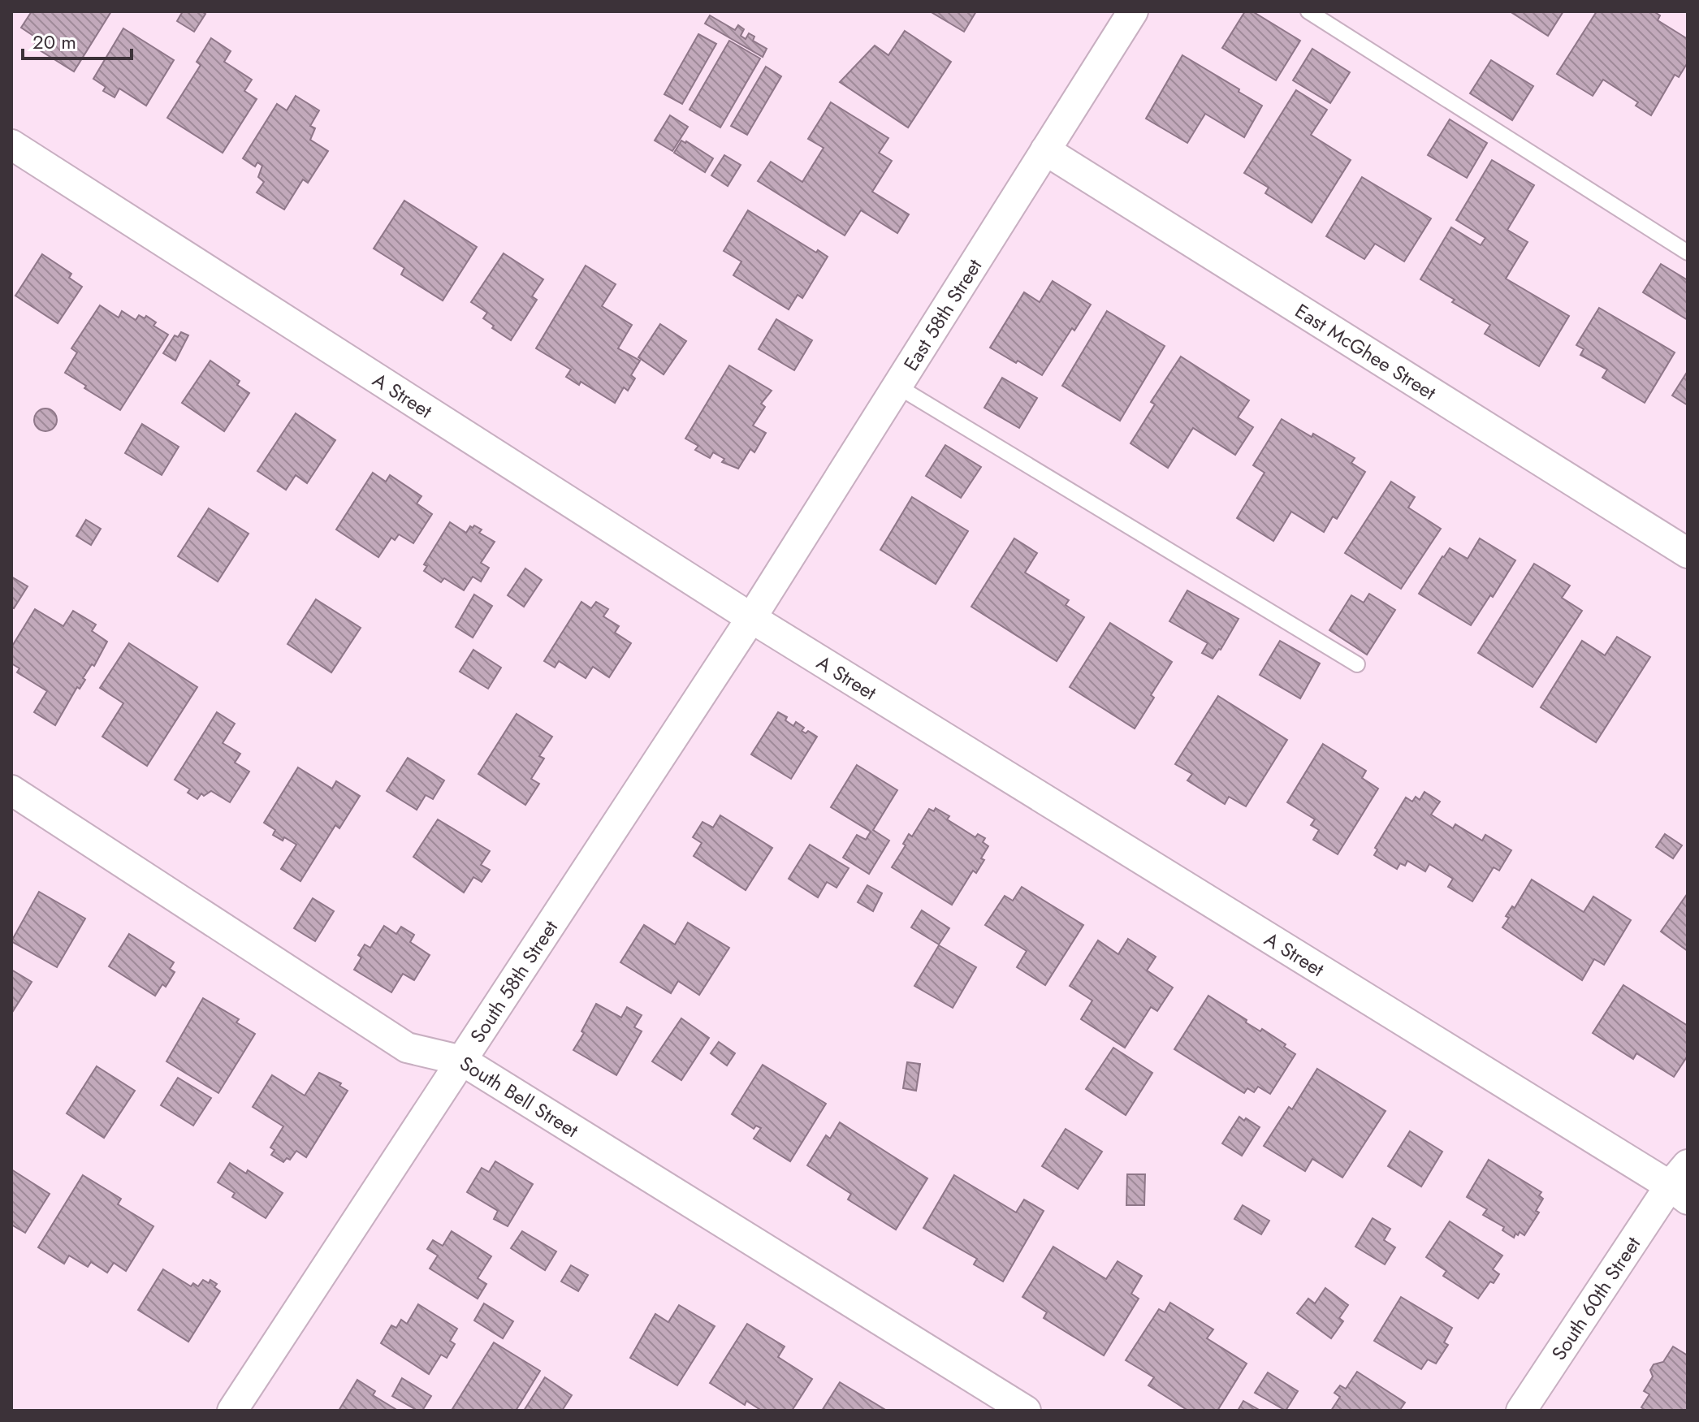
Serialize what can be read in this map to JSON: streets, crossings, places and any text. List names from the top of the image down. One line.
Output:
{"streets":{"street":["East 58th Street","East McGhee Street","A Street","South 58th Street","South Bell Street","South 60th Street"]},"crossings":[["East 58th Street","East McGhee Street"],["East 58th Street","A Street"],["East 58th Street","South 58th Street"],["A Street","South 58th Street"],["A Street","South 60th Street"],["South 58th Street","South Bell Street"]],"scale_bar":"20 m"}
